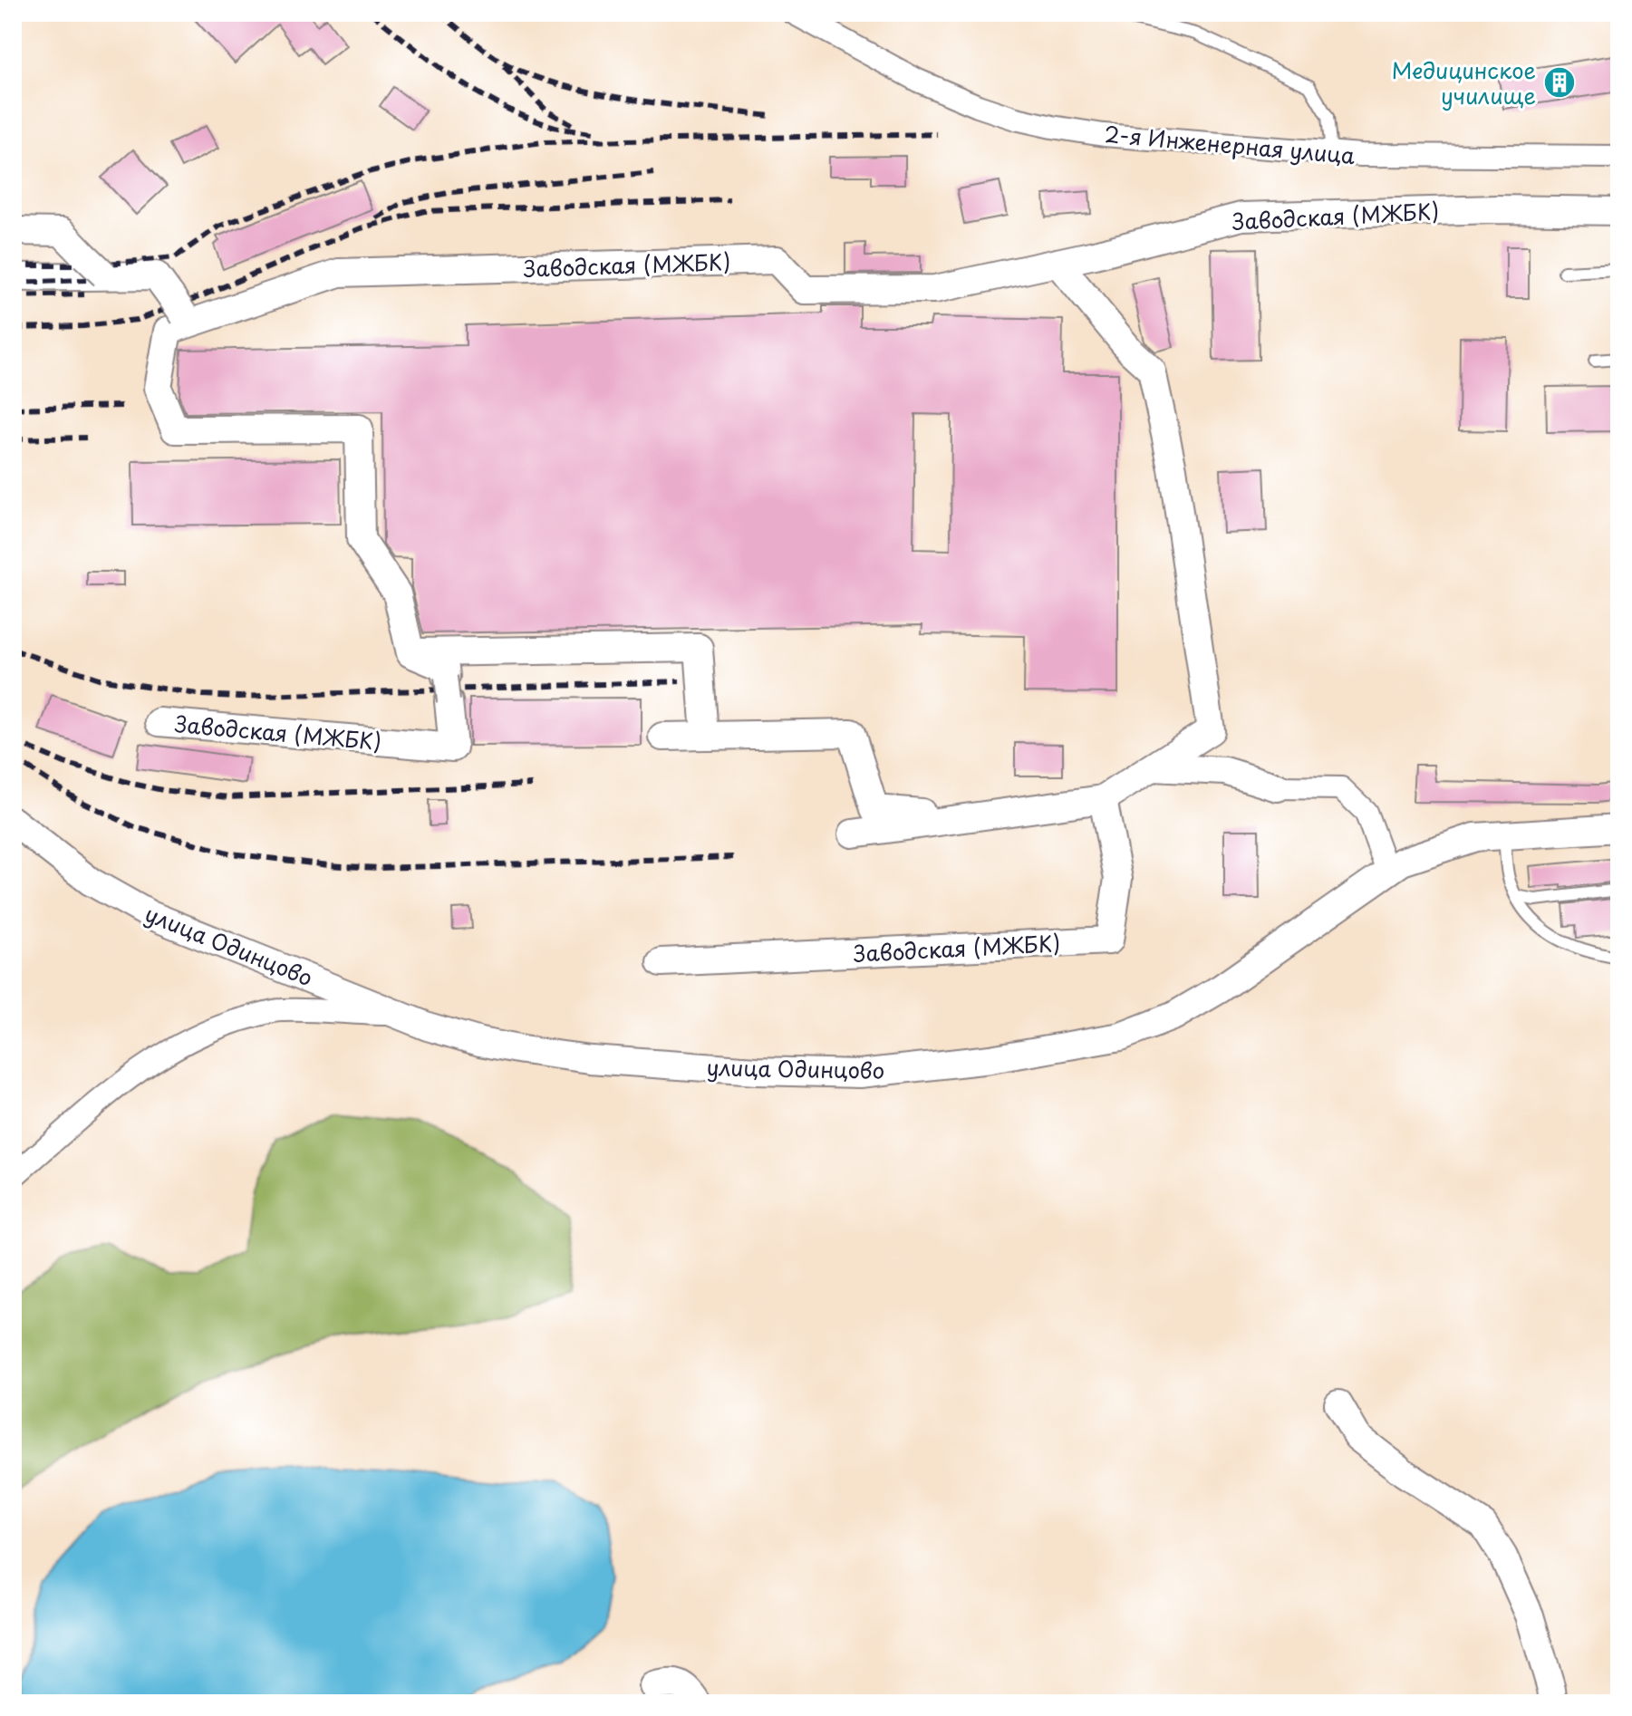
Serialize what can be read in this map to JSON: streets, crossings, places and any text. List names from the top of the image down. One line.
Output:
{"streets":{"street":["2-я Инженерная улица","Заводская (МЖБК)","улица Одинцово"]},"places":{"building":["Медицинское училище"]}}
